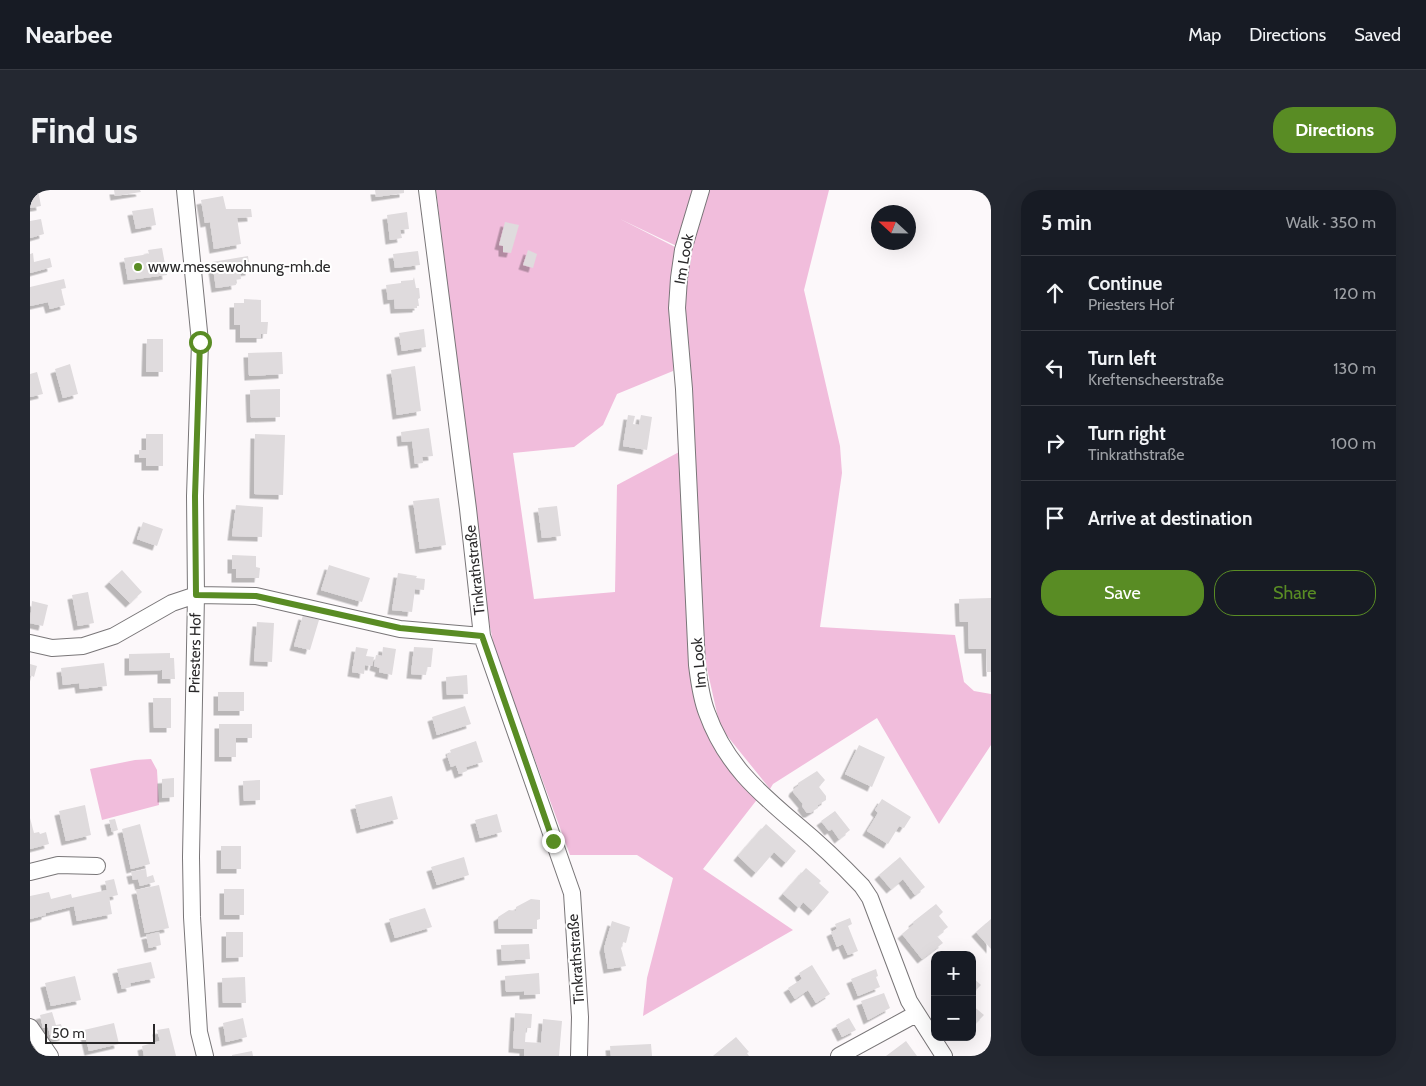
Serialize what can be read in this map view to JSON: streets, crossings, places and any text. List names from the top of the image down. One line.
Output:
{"streets":{"street":["Im Look","Tinkrathstraße","Priesters Hof"]},"places":["www.messewohnung-mh.de"],"scale_bar":"50 m","north":"left","page":{"header":"Nearbee","nav":["Map","Directions","Saved"],"buttons":["Directions",["Save","Share"]],"title":"Find us","heading":["5 min","Walk · 350 m"],"list":[["Continue","Priesters Hof","120 m"],["Turn left","Kreftenscheerstraße","130 m"],["Turn right","Tinkrathstraße","100 m"],"Arrive at destination"],"map_buttons":["+","−"],"scale":"50 m"}}
